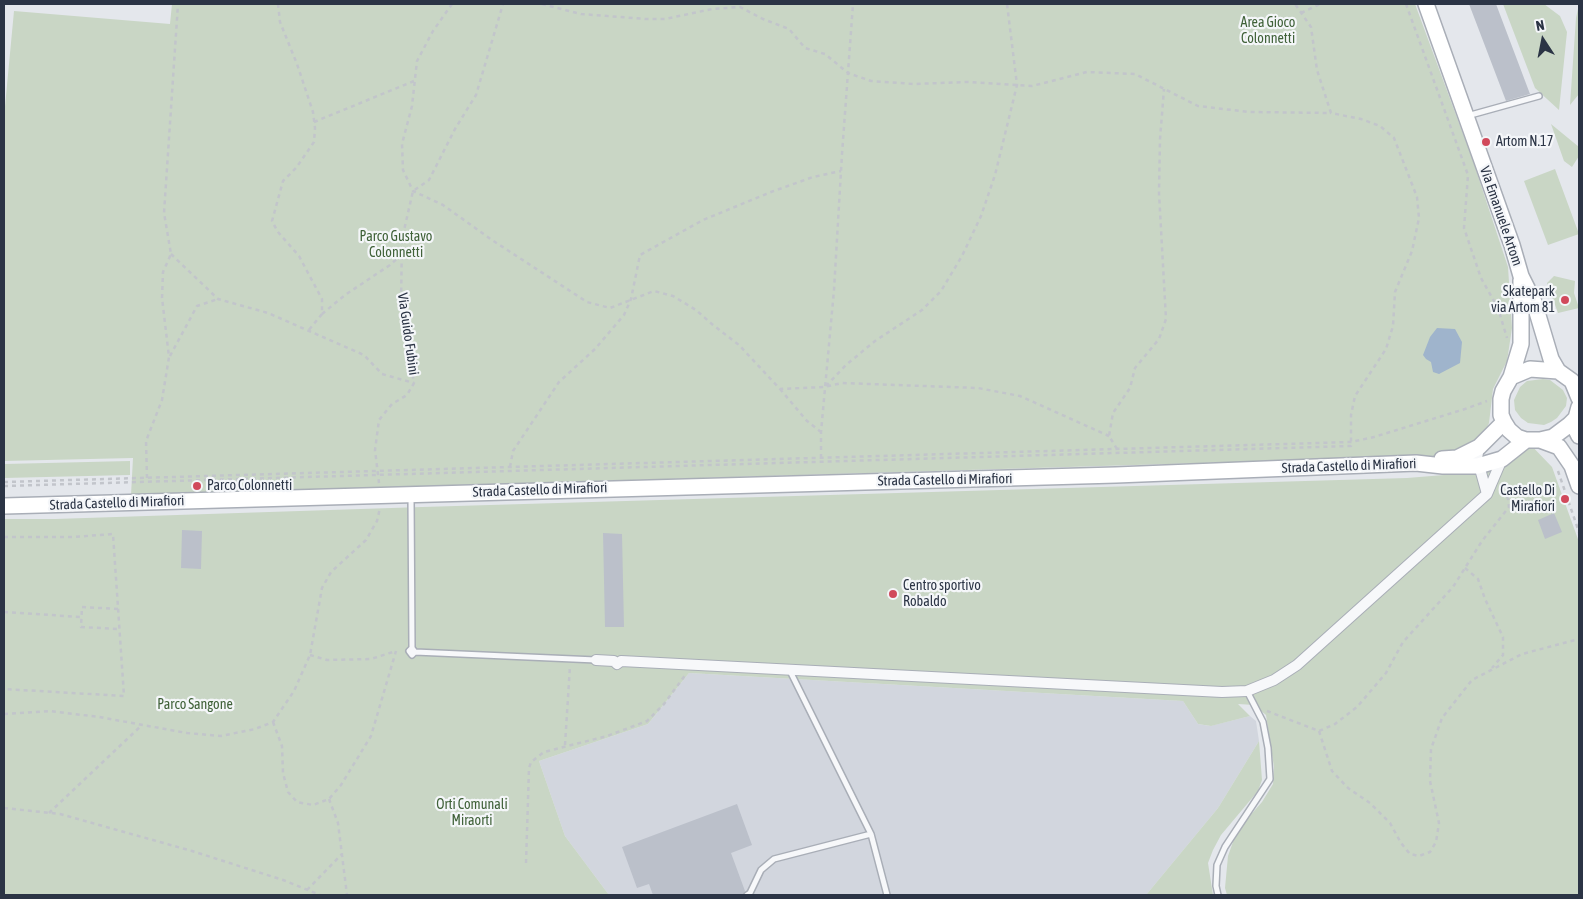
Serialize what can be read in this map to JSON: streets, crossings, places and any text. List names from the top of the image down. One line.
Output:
{"streets":{"street":["Via Emanuele Artom","Strada Castello di Mirafiori"],"path":["Via Guido Fubini"]},"crossings":[["Via Guido Fubini","Strada Castello di Mirafiori"]],"parks":["Area Gioco Colonnetti","Parco Gustavo Colonnetti","Parco Sangone","Orti Comunali Miraorti"],"places":["Artom N.17","Skatepark via Artom 81","Parco Colonnetti","Castello Di Mirafiori","Centro sportivo Robaldo"],"north":"top"}
